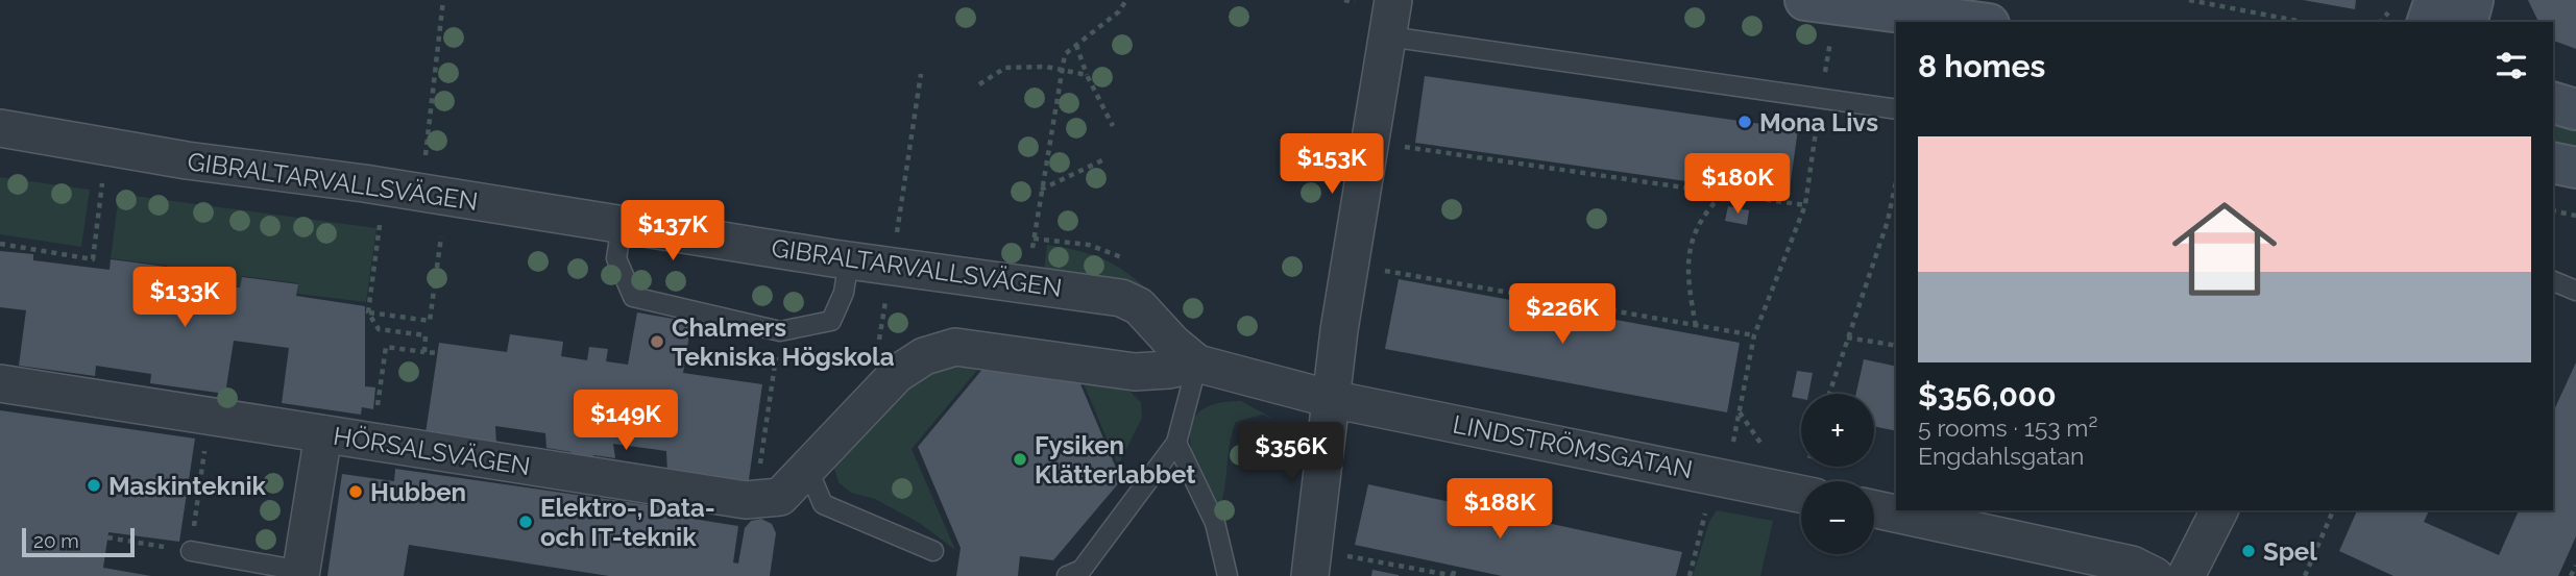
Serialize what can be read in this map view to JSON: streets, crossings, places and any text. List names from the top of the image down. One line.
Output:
{"streets":{"street":["GIBRALTARVALLSVÄGEN","LINDSTRÖMSGATAN","HÖRSALSVÄGEN"]},"crossings":[["GIBRALTARVALLSVÄGEN","LINDSTRÖMSGATAN"],["GIBRALTARVALLSVÄGEN","HÖRSALSVÄGEN"]],"places":["Mona Livs","Chalmers Tekniska Högskola","Fysiken Klätterlabbet","Maskinteknik","Hubben","Elektro-, Data- och IT-teknik","Spel"],"scale_bar":"20 m","page":{"heading":"8 homes","list":[{"name":"$356,000","note":"5 rooms · 153 m² · Engdahlsgatan"}],"price":["$153K","$180K","$137K","$133K","$226K","$149K","$356K","$188K"],"map_buttons":["+","−"],"scale":"20 m"}}
